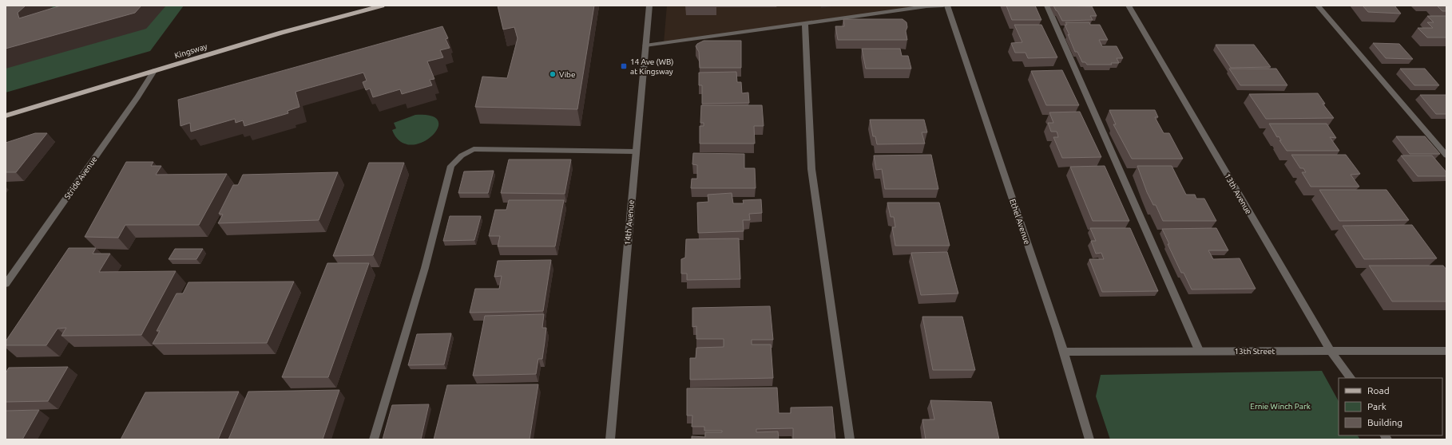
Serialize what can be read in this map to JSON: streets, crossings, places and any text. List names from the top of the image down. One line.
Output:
{"streets":{"main road":["Kingsway"],"street":["Stride Avenue","13th Avenue","Ethel Avenue","14th Avenue","13th Street"]},"crossings":[["Kingsway","Stride Avenue"],["13th Avenue","13th Street"],["Ethel Avenue","13th Street"]],"parks":["Ernie Winch Park"],"places":{"transit":["14 Ave (WB) at Kingsway"],"other":["Vibe"]},"legend":["Road","Park","Building"]}
